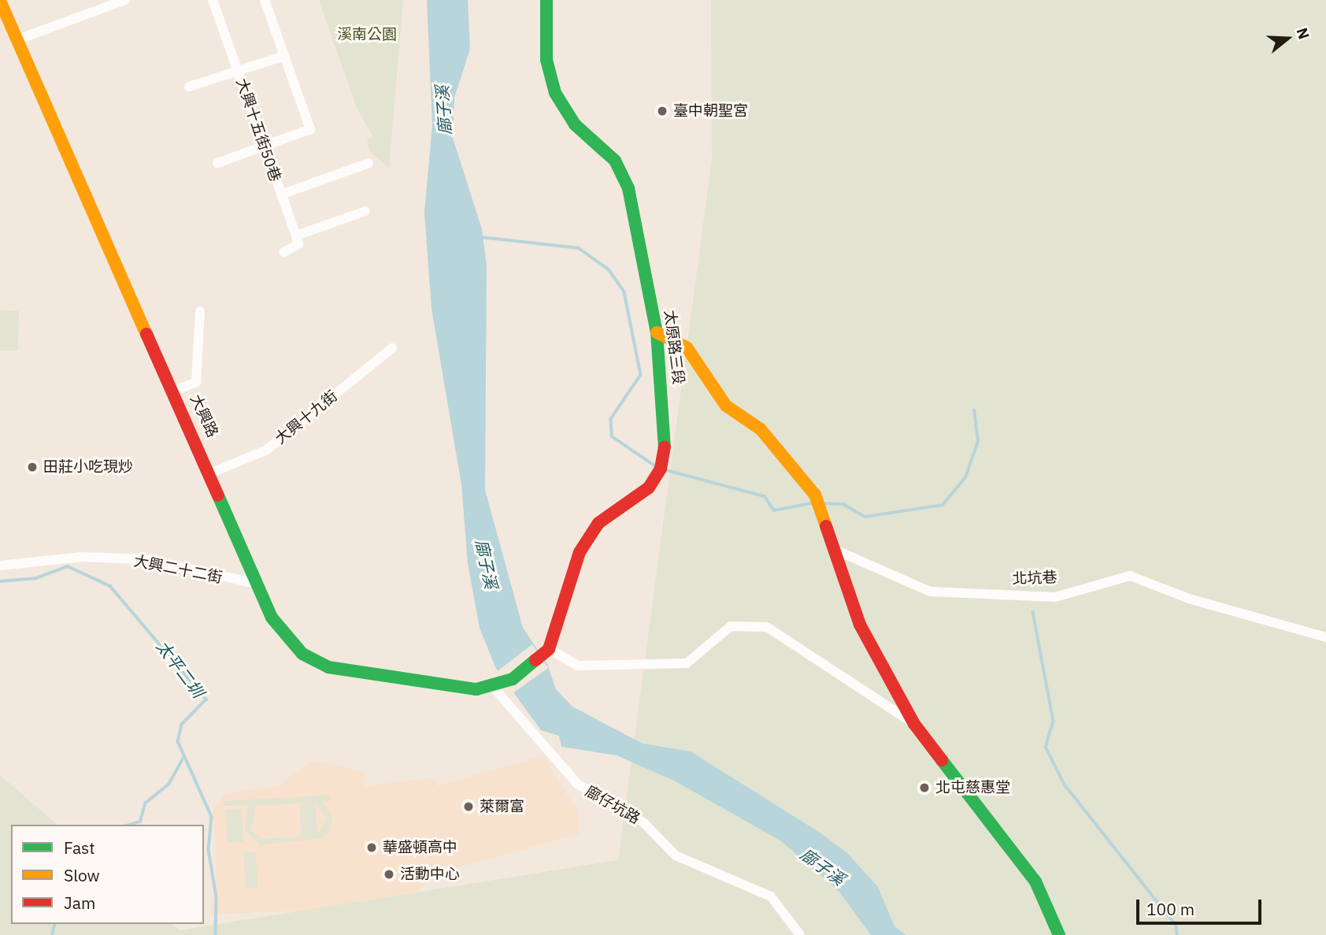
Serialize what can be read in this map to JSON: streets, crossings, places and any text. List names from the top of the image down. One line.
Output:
{"streets":{"main road":["太原路三段","大興路"],"street":["大興十五街50巷","大興十九街","大興二十二街","北坑巷","廍仔坑路"]},"crossings":[["大興路","大興十九街"],["大興路","大興二十二街"],["大興路","廍仔坑路"]],"water":["廍子溪","太平二圳"],"parks":["溪南公園"],"places":["臺中朝聖宮","田莊小吃現炒","北屯慈惠堂","萊爾富","華盛頓高中","活動中心"],"legend":["Fast","Slow","Jam"],"scale_bar":"100 m","north":"right"}
